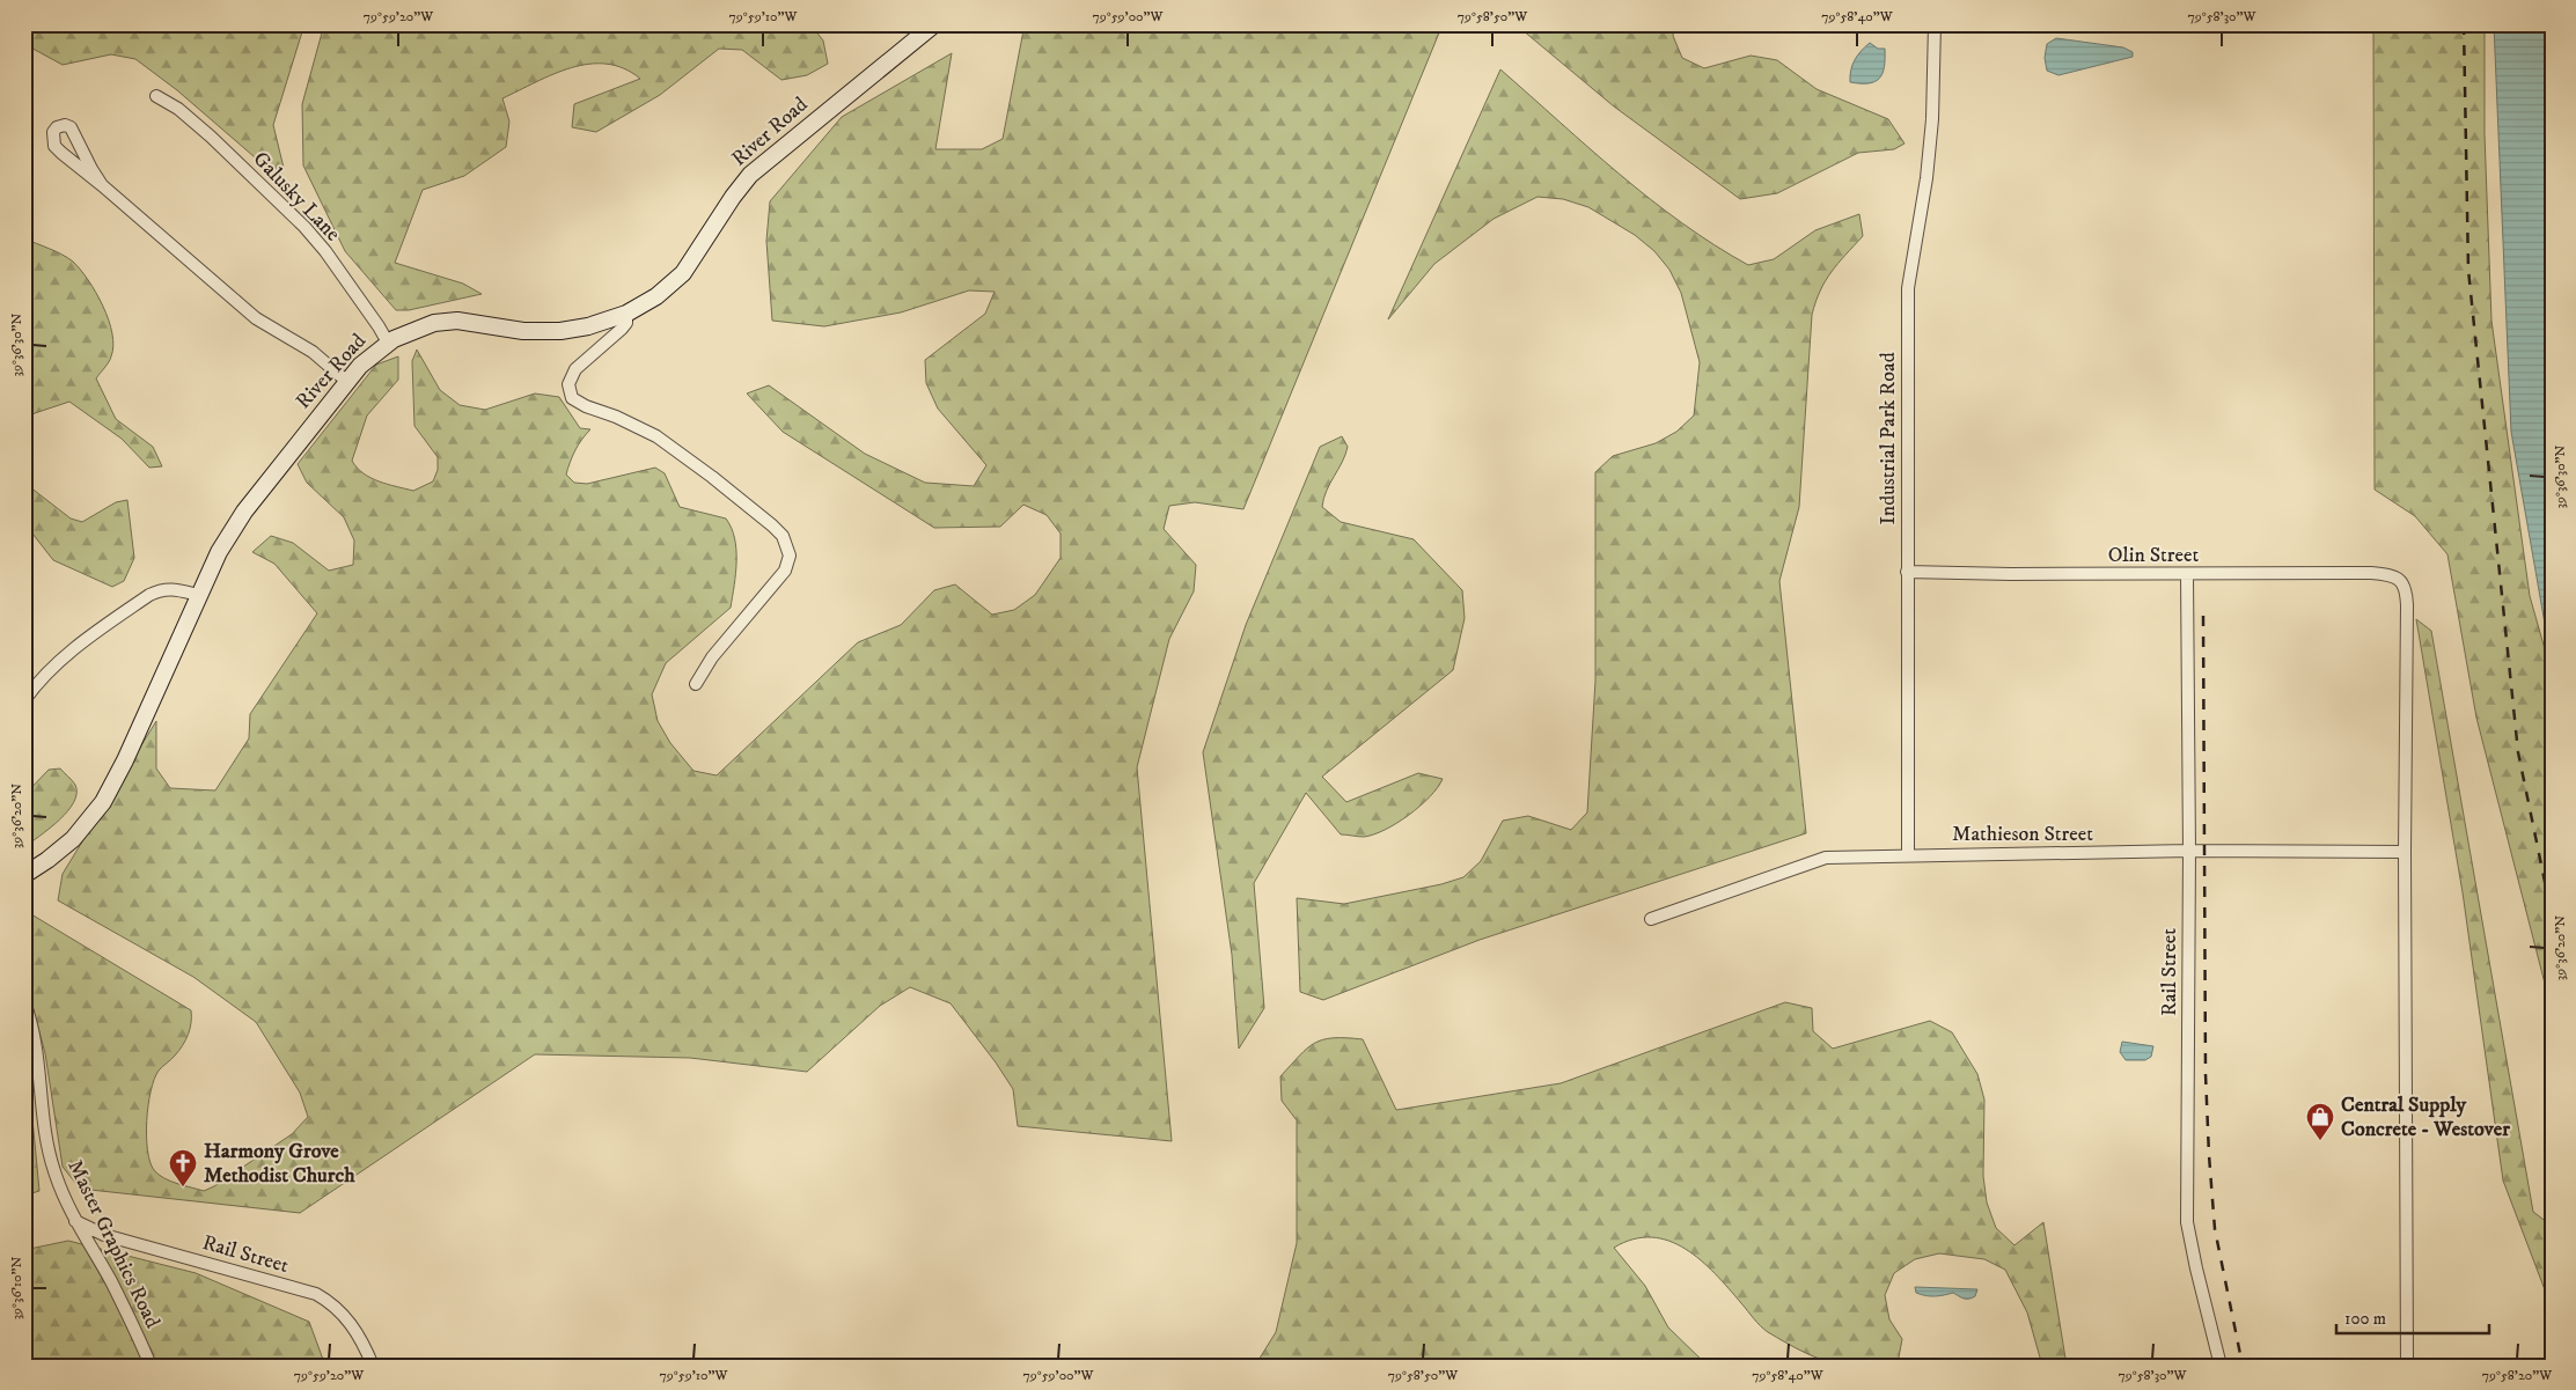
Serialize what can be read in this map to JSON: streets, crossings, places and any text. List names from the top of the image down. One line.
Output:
{"streets":{"street":["River Road","Galusky Lane","Industrial Park Road","Olin Street","Mathieson Street","Rail Street","Master Graphics Road"]},"crossings":[["River Road","Galusky Lane"],["Industrial Park Road","Olin Street"],["Industrial Park Road","Mathieson Street"],["Olin Street","Mathieson Street"],["Olin Street","Rail Street"],["Mathieson Street","Rail Street"],["Rail Street","Master Graphics Road"]],"places":{"shop":["Central Supply Concrete - Westover"],"church":["Harmony Grove Methodist Church"]},"scale_bar":"100 m","coordinates":["79°59'20\"W","79°59'10\"W","79°59'00\"W","79°58'50\"W","79°58'40\"W","79°58'30\"W","39°36'30\"N","39°36'20\"N","39°36'10\"N","79°58'20\"W"]}
